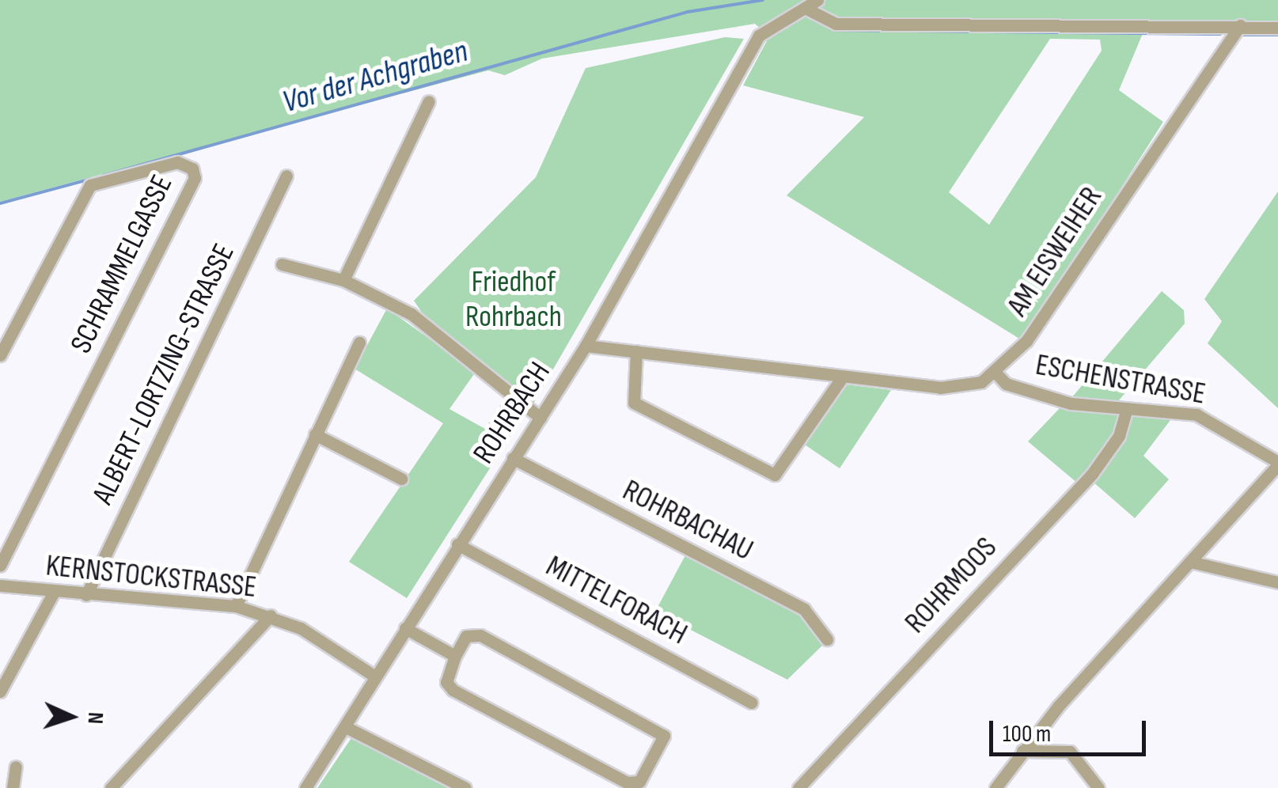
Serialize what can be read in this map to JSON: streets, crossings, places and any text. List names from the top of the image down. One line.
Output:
{"streets":{"street":["AM EISWEIHER","SCHRAMMELGASSE","ALBERT-LORTZING-STRASSE","ESCHENSTRASSE","ROHRBACH","ROHRBACHAU","KERNSTOCKSTRASSE","ROHRMOOS","MITTELFORACH"]},"crossings":[["AM EISWEIHER","ESCHENSTRASSE"],["AM EISWEIHER","ROHRBACH"],["ALBERT-LORTZING-STRASSE","KERNSTOCKSTRASSE"],["ESCHENSTRASSE","ROHRMOOS"],["ROHRBACH","ROHRBACHAU"],["ROHRBACH","KERNSTOCKSTRASSE"],["ROHRBACH","MITTELFORACH"]],"water":["Vor der Achgraben"],"parks":["Friedhof Rohrbach"],"scale_bar":"100 m","north":"right"}
